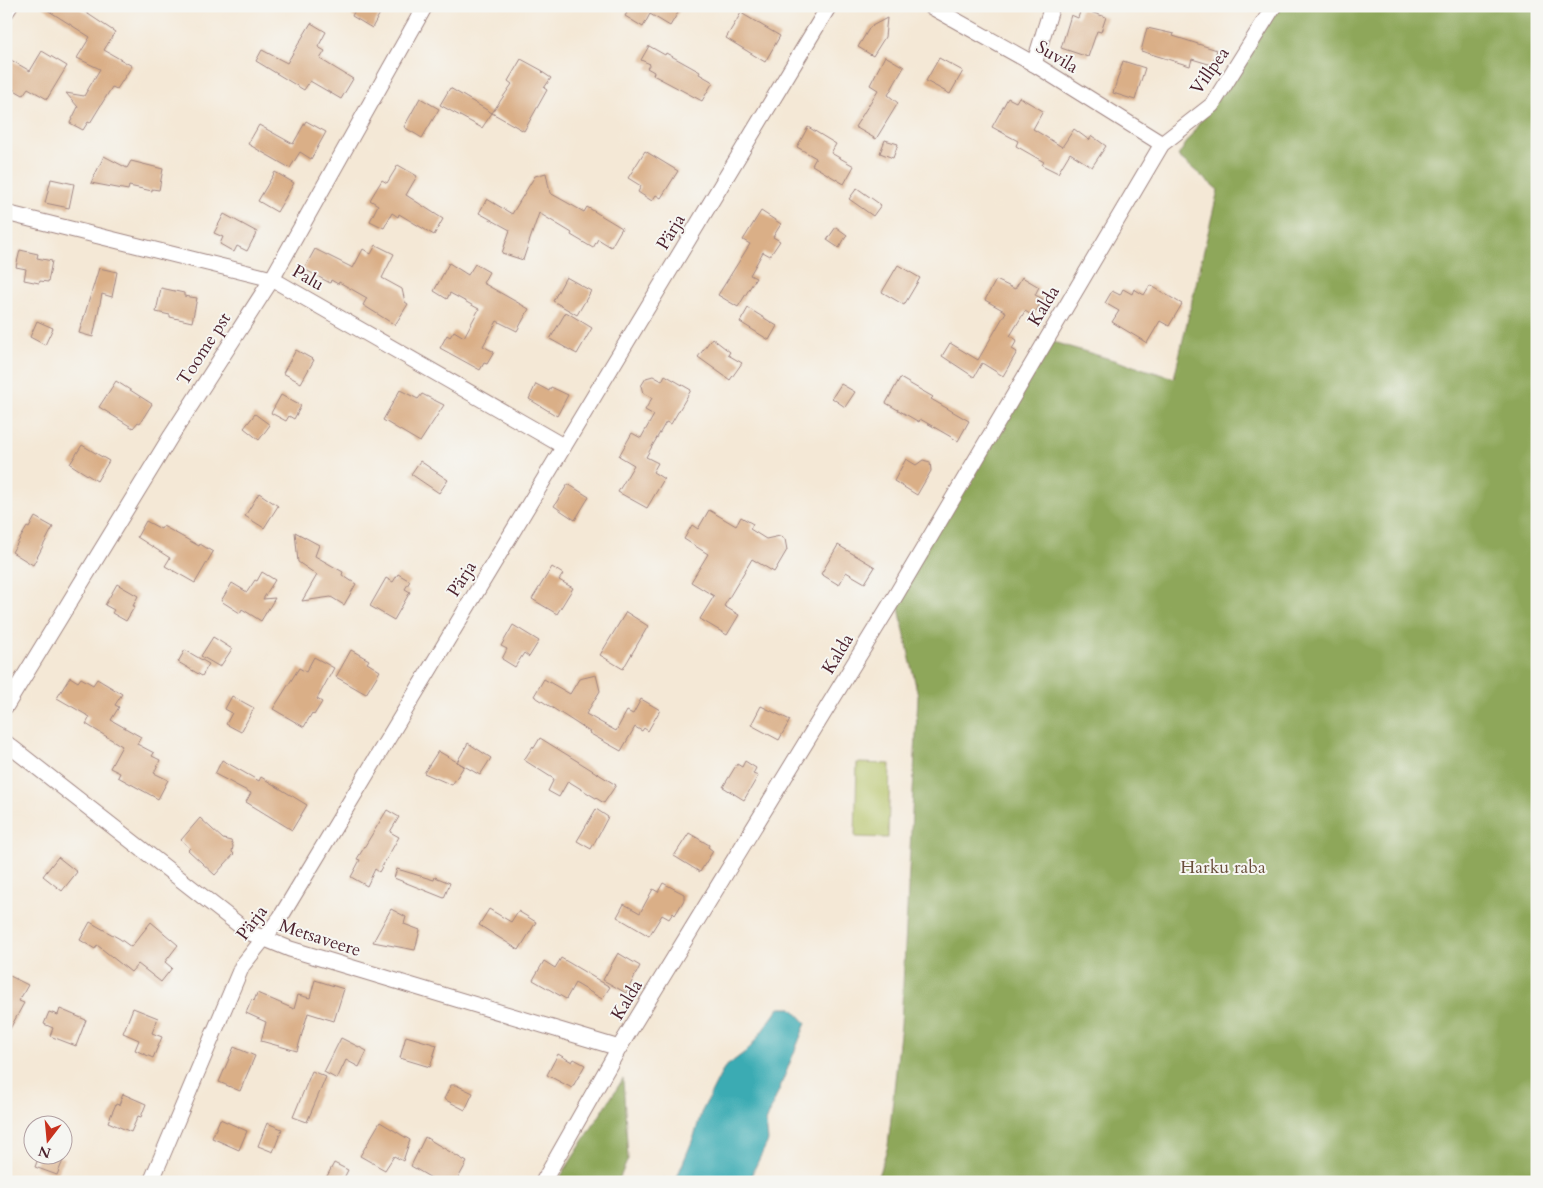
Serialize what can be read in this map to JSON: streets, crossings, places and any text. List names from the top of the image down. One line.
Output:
{"streets":{"street":["Suvila","Villpea","Pärja","Palu","Kalda","Toome pst","Metsaveere"]},"crossings":[["Suvila","Villpea"],["Suvila","Kalda"],["Villpea","Kalda"],["Pärja","Palu"],["Pärja","Metsaveere"],["Palu","Toome pst"],["Kalda","Metsaveere"]],"parks":["Harku raba"],"north":"bottom"}
